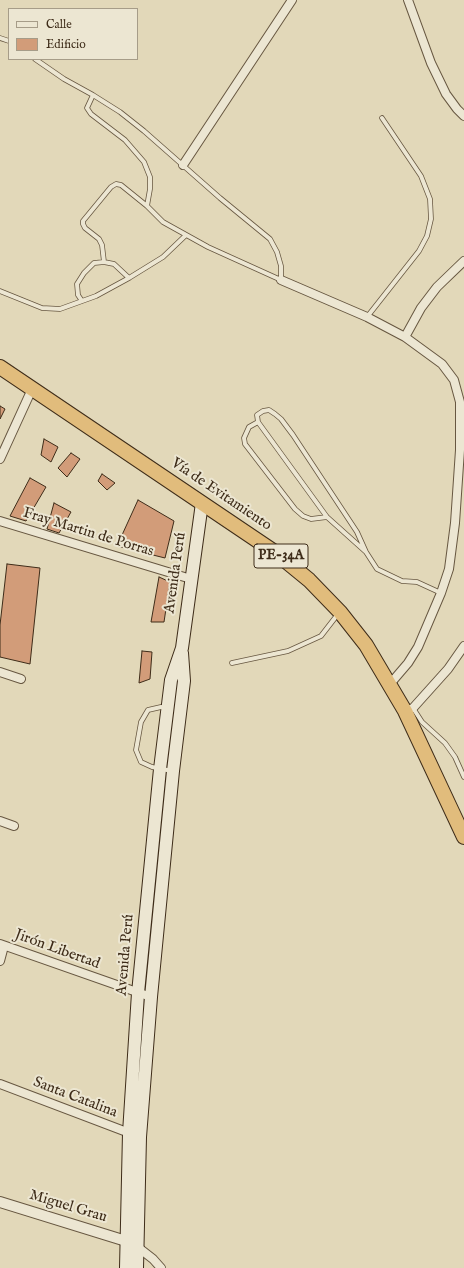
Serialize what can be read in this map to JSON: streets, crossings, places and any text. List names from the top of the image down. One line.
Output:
{"streets":{"highway":["Vía de Evitamiento","PE-34A"],"main road":["Avenida Perú"],"street":["Fray Martin de Porras","Jirón Libertad","Santa Catalina","Miguel Grau"]},"crossings":[["Vía de Evitamiento","Avenida Perú"],["Fray Martin de Porras","Avenida Perú"],["Avenida Perú","Jirón Libertad"],["Avenida Perú","Santa Catalina"],["Avenida Perú","Miguel Grau"]],"legend":["Calle","Edificio"]}
